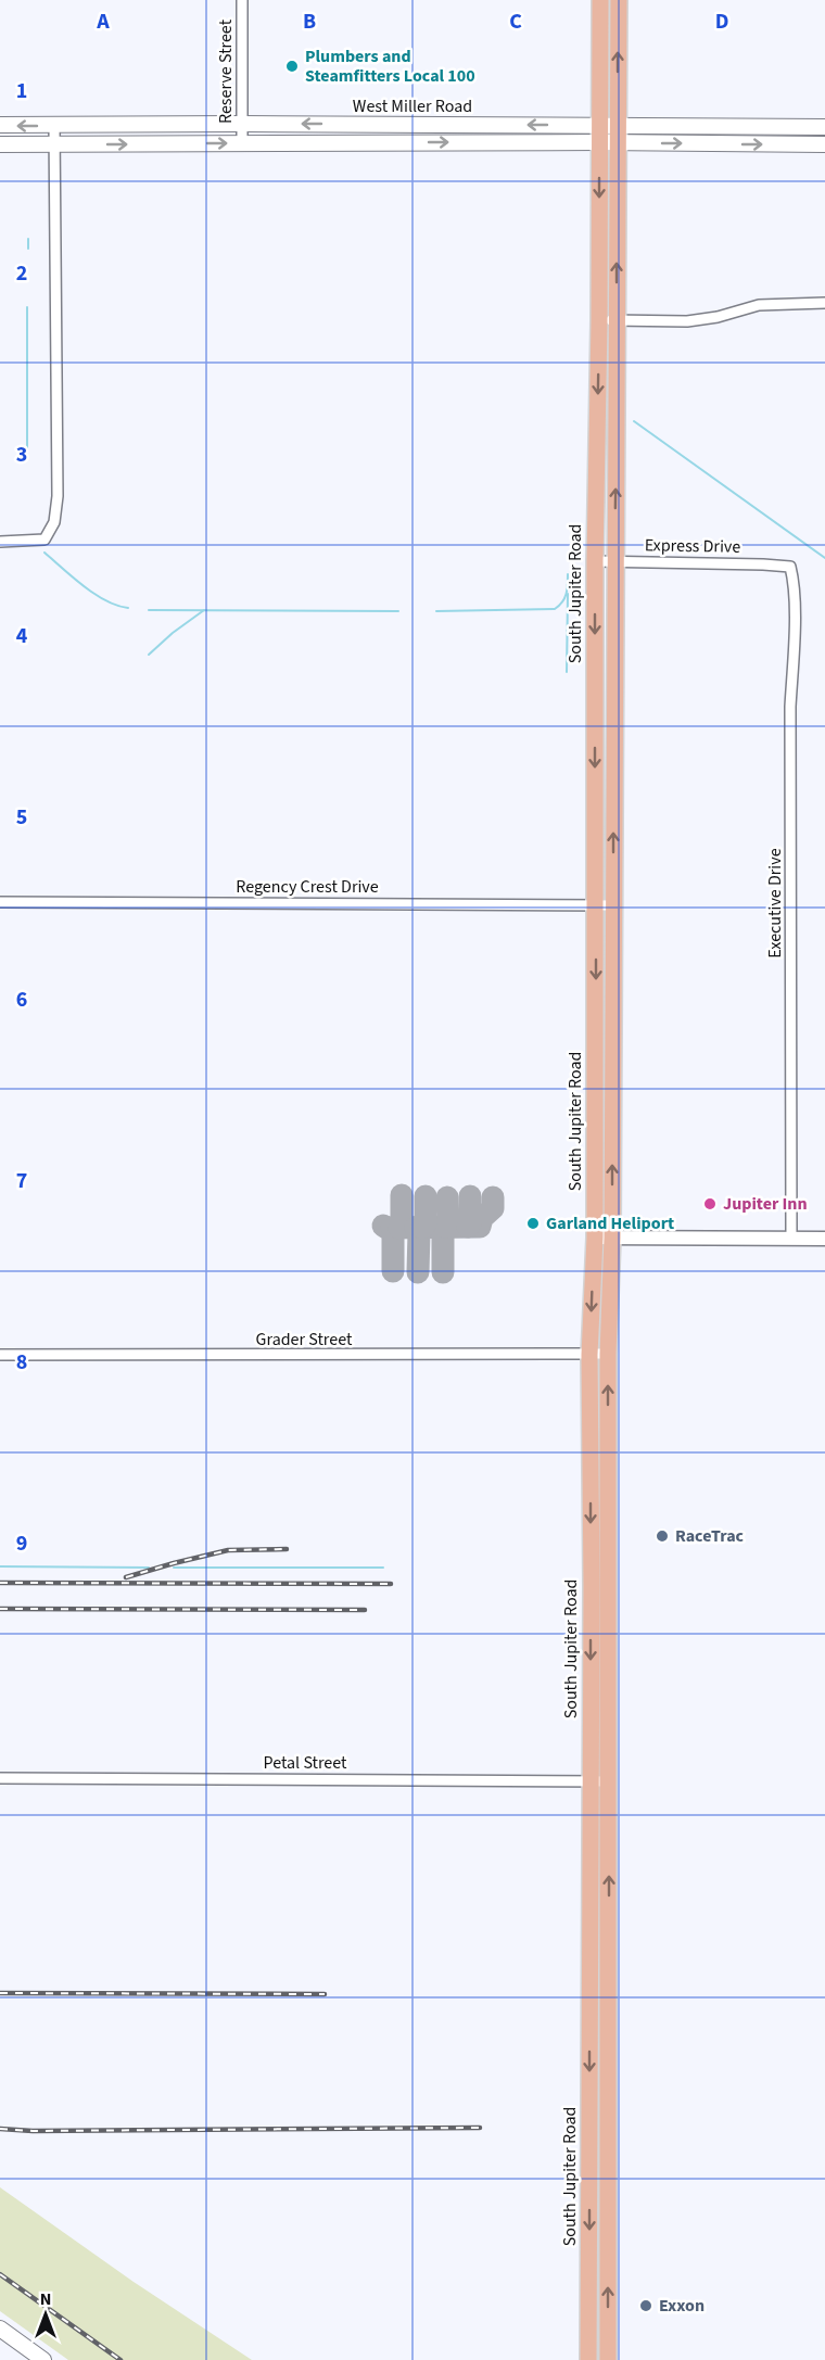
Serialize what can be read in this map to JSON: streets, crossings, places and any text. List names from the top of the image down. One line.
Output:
{"streets":{"main road":["West Miller Road","South Jupiter Road"],"street":["Reserve Street","Express Drive","Regency Crest Drive","Executive Drive","Grader Street","Petal Street"]},"crossings":[["Reserve Street","West Miller Road"],["West Miller Road","South Jupiter Road"],["Express Drive","South Jupiter Road"],["Express Drive","Executive Drive"],["South Jupiter Road","Regency Crest Drive"],["South Jupiter Road","Grader Street"],["South Jupiter Road","Petal Street"]],"places":["Plumbers and Steamfitters Local 100","Jupiter Inn","Garland Heliport","RaceTrac","Exxon"],"north":"top","grid":{"columns":["A","B","C","D"],"rows":["1","2","3","4","5","6","7","8","9"]}}
